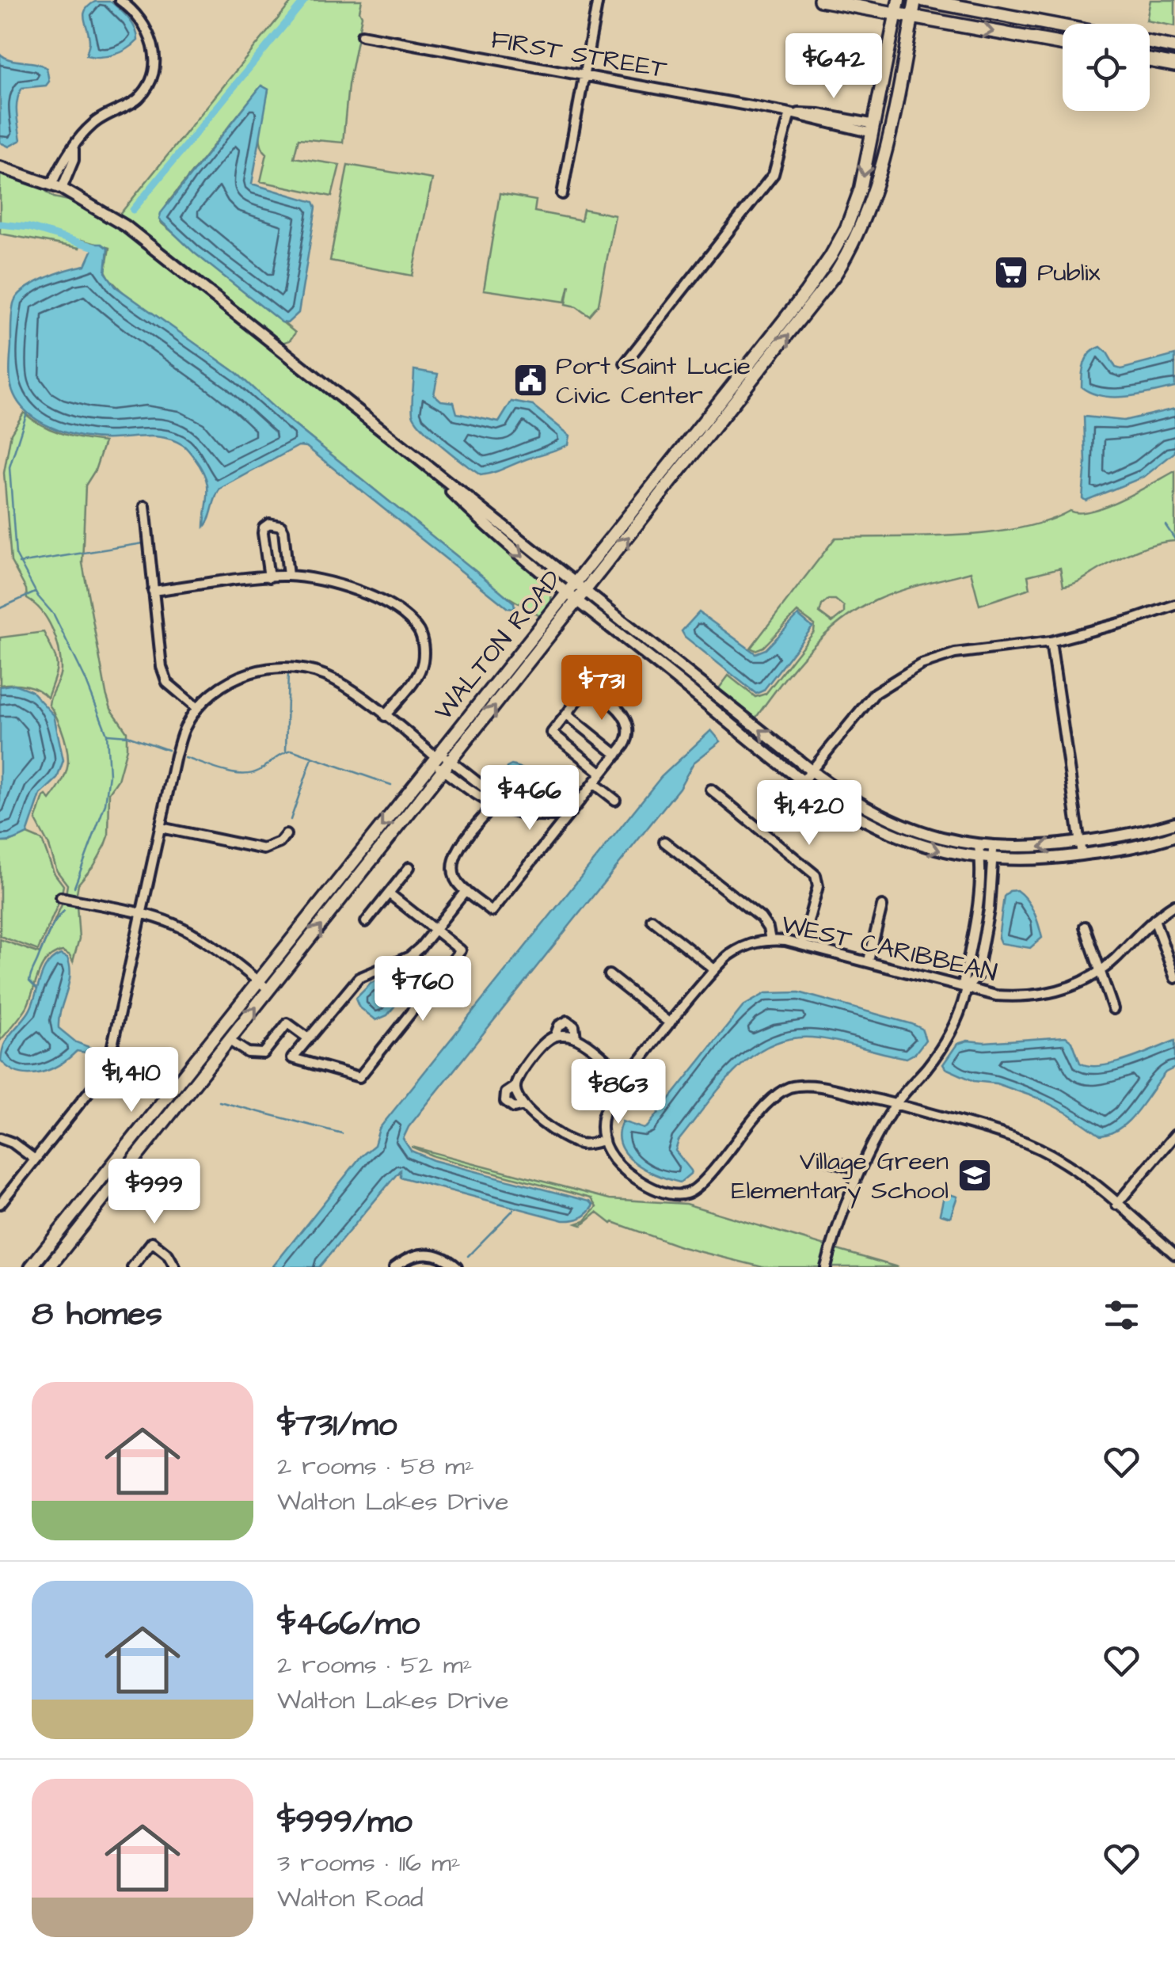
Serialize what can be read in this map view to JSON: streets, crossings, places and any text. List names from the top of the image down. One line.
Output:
{"streets":{"main road":["WALTON ROAD"],"street":["FIRST STREET","WEST CARIBBEAN"]},"crossings":[["FIRST STREET","WALTON ROAD"]],"places":{"supermarket":["Publix"],"public building":["Port Saint Lucie Civic Center"],"school or university":["Village Green Elementary School"]},"page":{"price":["$642","$731","$466","$1,420","$760","$1,410","$863","$999"],"heading":"8 homes","list":[{"name":"$731/mo","note":"2 rooms · 58 m² · Walton Lakes Drive"},{"name":"$466/mo","note":"2 rooms · 52 m² · Walton Lakes Drive"},{"name":"$999/mo","note":"3 rooms · 116 m² · Walton Road"}]}}
